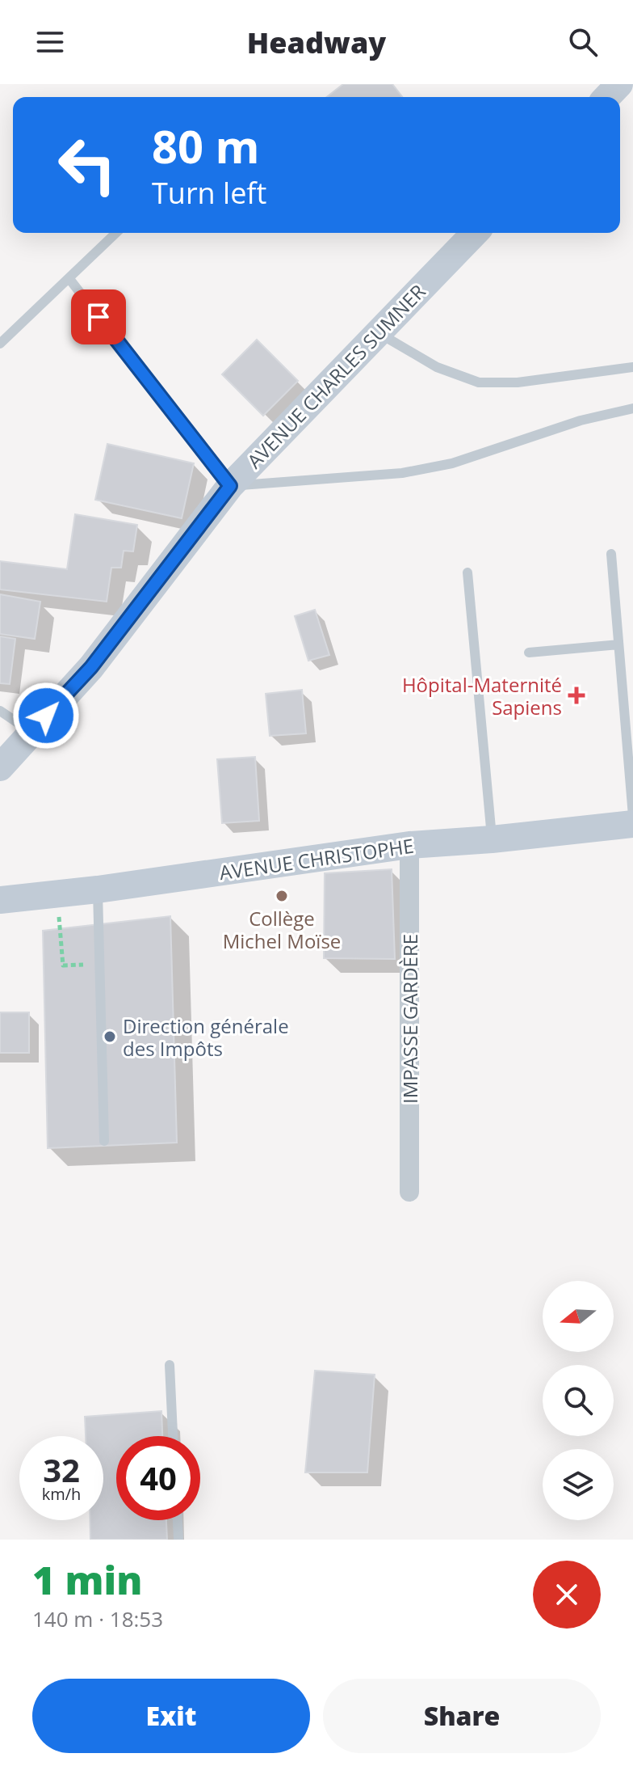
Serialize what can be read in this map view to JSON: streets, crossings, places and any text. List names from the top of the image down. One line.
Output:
{"streets":{"street":["AVENUE CHARLES SUMNER","AVENUE CHRISTOPHE","IMPASSE GARDÈRE"]},"crossings":[["AVENUE CHRISTOPHE","IMPASSE GARDÈRE"]],"places":{"health":["Hôpital-Maternité Sapiens"],"other":["Collège Michel Moïse","Direction générale des Impôts"]},"north":"left","page":{"header":"Headway","turn":["80 m","Turn left"],"speed":"32 km/h","limit":"40","heading":["1 min","140 m · 18:53"],"buttons":["Exit","Share"]}}
